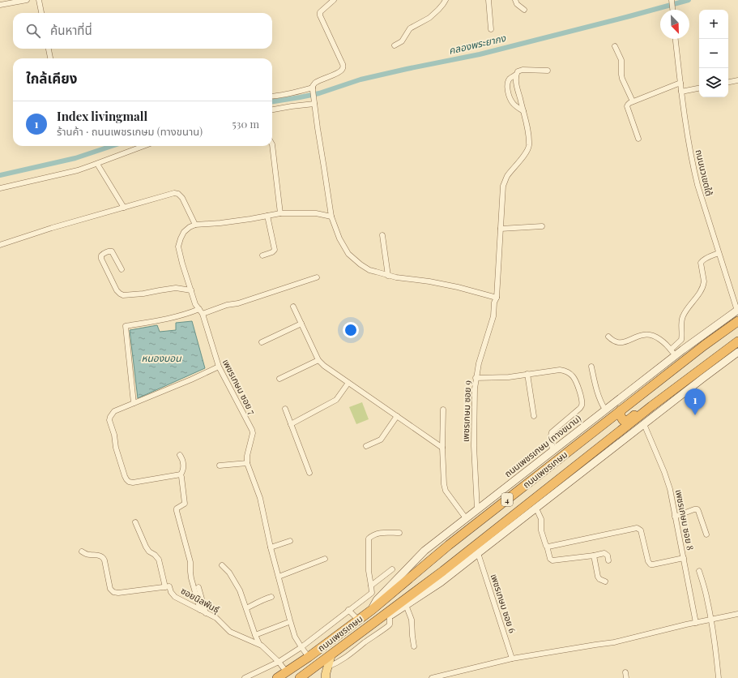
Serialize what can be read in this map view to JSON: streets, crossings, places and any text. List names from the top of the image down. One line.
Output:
{"streets":{"highway":["ถนนเพชรเกษม","4"],"main road":["ถนนเพชรเกษม (ทางขนาน)"],"street":["ถนนนวเขตใต้","เพชรเกษม ซอย 7","เพชรเกษม ซอย 9","เพชรเกษม ซอย 8","ซอยนิลพันธุ์","เพชรเกษม ซอย 6"]},"crossings":[["ถนนนวเขตใต้","ถนนเพชรเกษม (ทางขนาน)"],["เพชรเกษม ซอย 7","ถนนเพชรเกษม"],["เพชรเกษม ซอย 9","ถนนเพชรเกษม (ทางขนาน)"],["ถนนเพชรเกษม (ทางขนาน)","ถนนเพชรเกษม"],["ถนนเพชรเกษม","4"],["ถนนเพชรเกษม","ซอยนิลพันธุ์"],["4","เพชรเกษม ซอย 8"],["4","เพชรเกษม ซอย 6"]],"water":["คลองพระยากง","หนองบอน"],"north":"bottom right","page":{"map_buttons":["+","−"],"search":"ค้นหาที่นี่","heading":"ใกล้เคียง","list":[{"mark":"1","name":"Index livingmall","note":"ร้านค้า · ถนนเพชรเกษม (ทางขนาน)","value":"530 m"}],"pins":"1"}}
